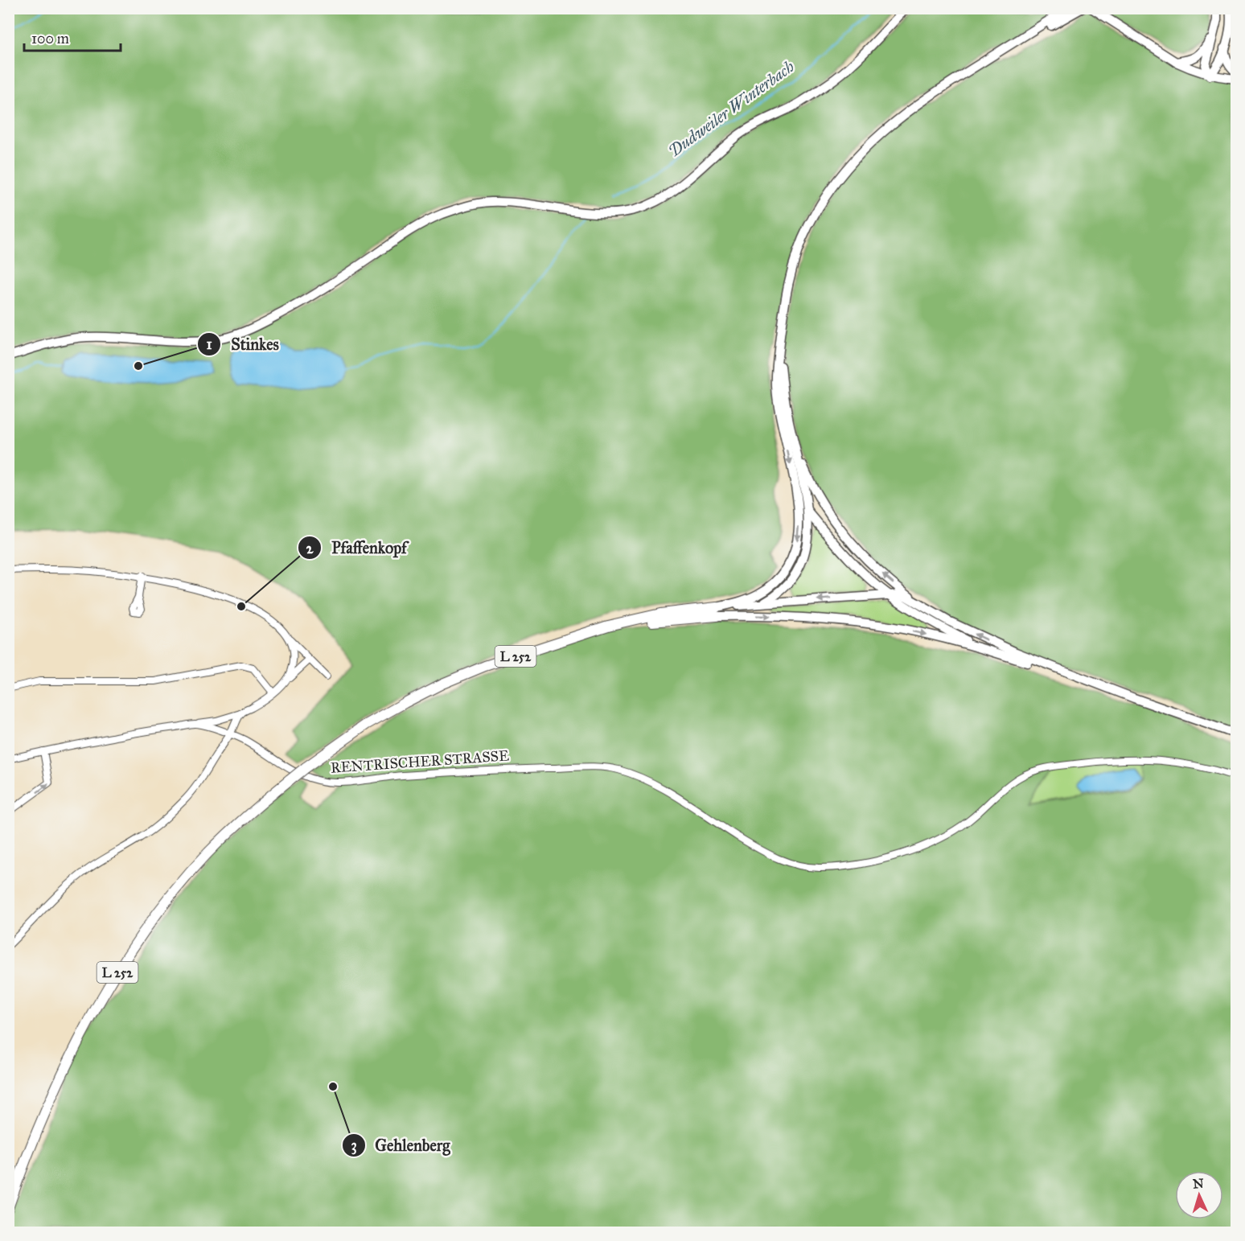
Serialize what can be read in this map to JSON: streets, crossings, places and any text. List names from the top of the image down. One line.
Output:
{"streets":{"highway":["L 252"],"street":["RENTRISCHER STRASSE"]},"water":["Dudweiler Winterbach"],"places":["Stinkes","Pfaffenkopf","Gehlenberg"],"scale_bar":"100 m","north":"top"}
